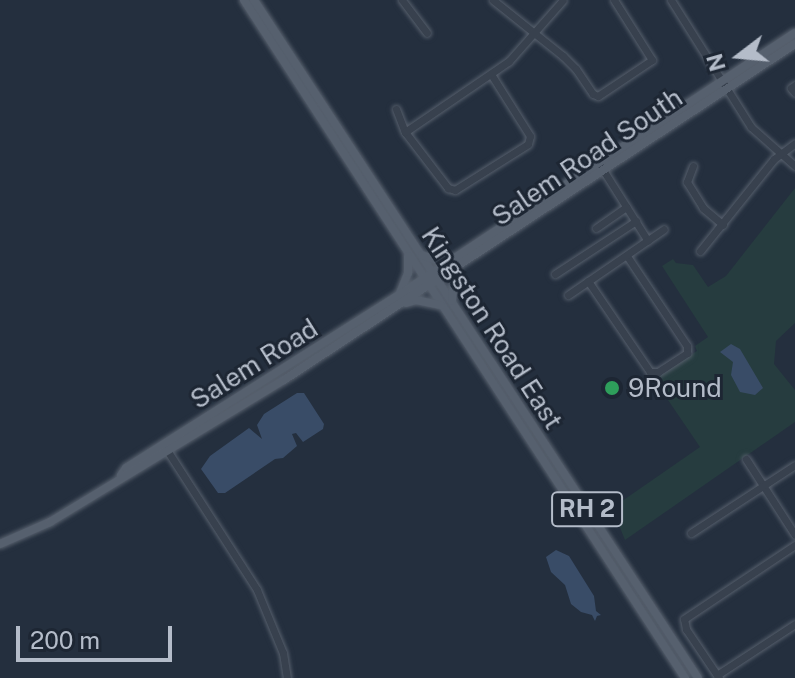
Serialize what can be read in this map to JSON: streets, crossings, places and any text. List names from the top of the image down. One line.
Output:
{"streets":{"main road":["Salem Road South","Kingston Road East","Salem Road","RH 2"]},"crossings":[["Salem Road South","Kingston Road East"],["Salem Road South","Salem Road"]],"places":["9Round"],"scale_bar":"200 m","north":"left"}
